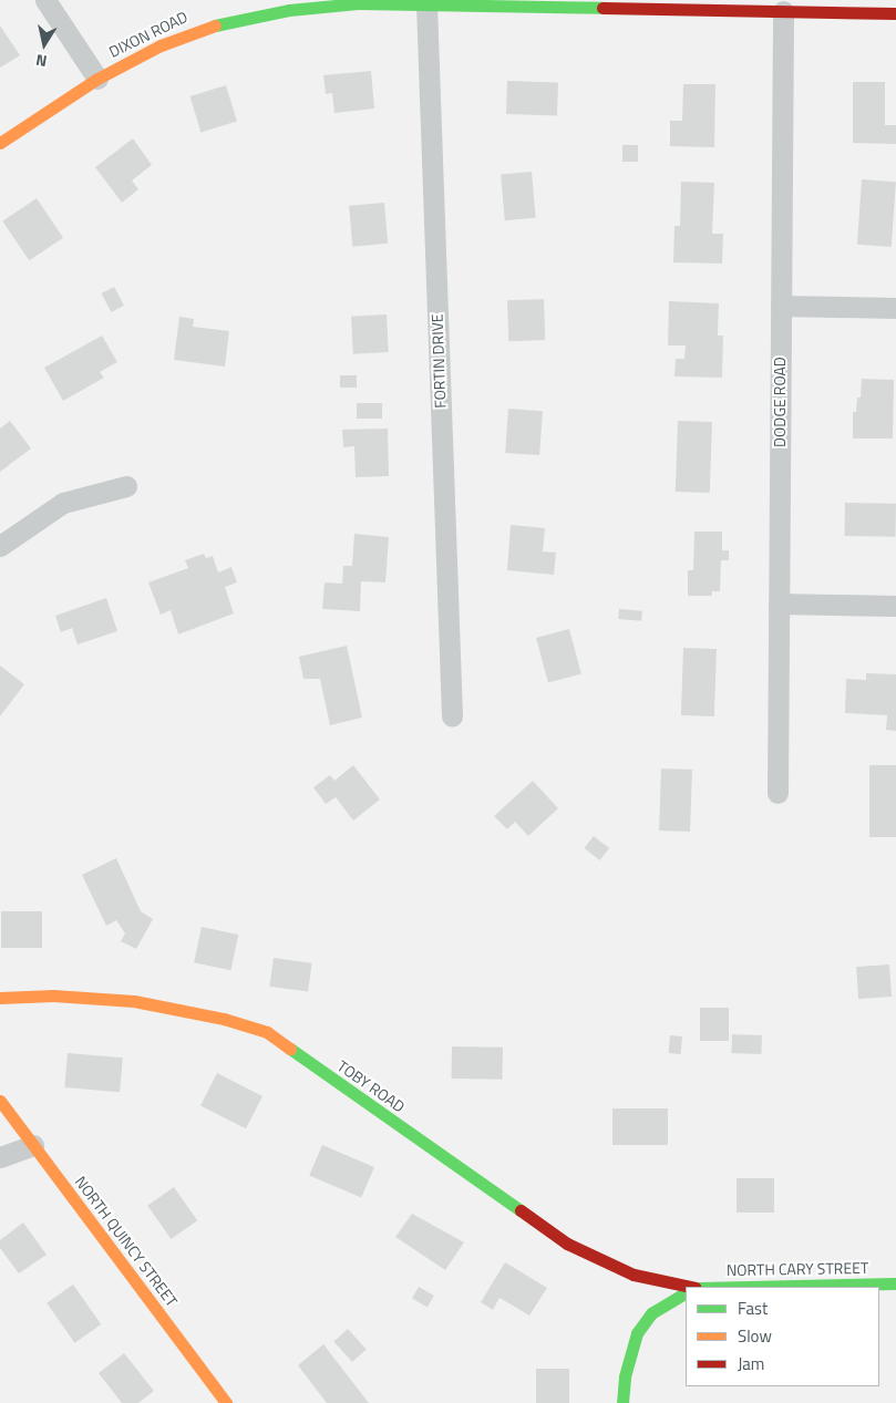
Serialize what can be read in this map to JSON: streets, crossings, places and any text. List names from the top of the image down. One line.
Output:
{"streets":{"main road":["DIXON ROAD","TOBY ROAD","NORTH QUINCY STREET","NORTH CARY STREET"],"street":["FORTIN DRIVE","DODGE ROAD"]},"crossings":[["DIXON ROAD","FORTIN DRIVE"],["DIXON ROAD","DODGE ROAD"]],"legend":["Fast","Slow","Jam"],"north":"bottom"}
